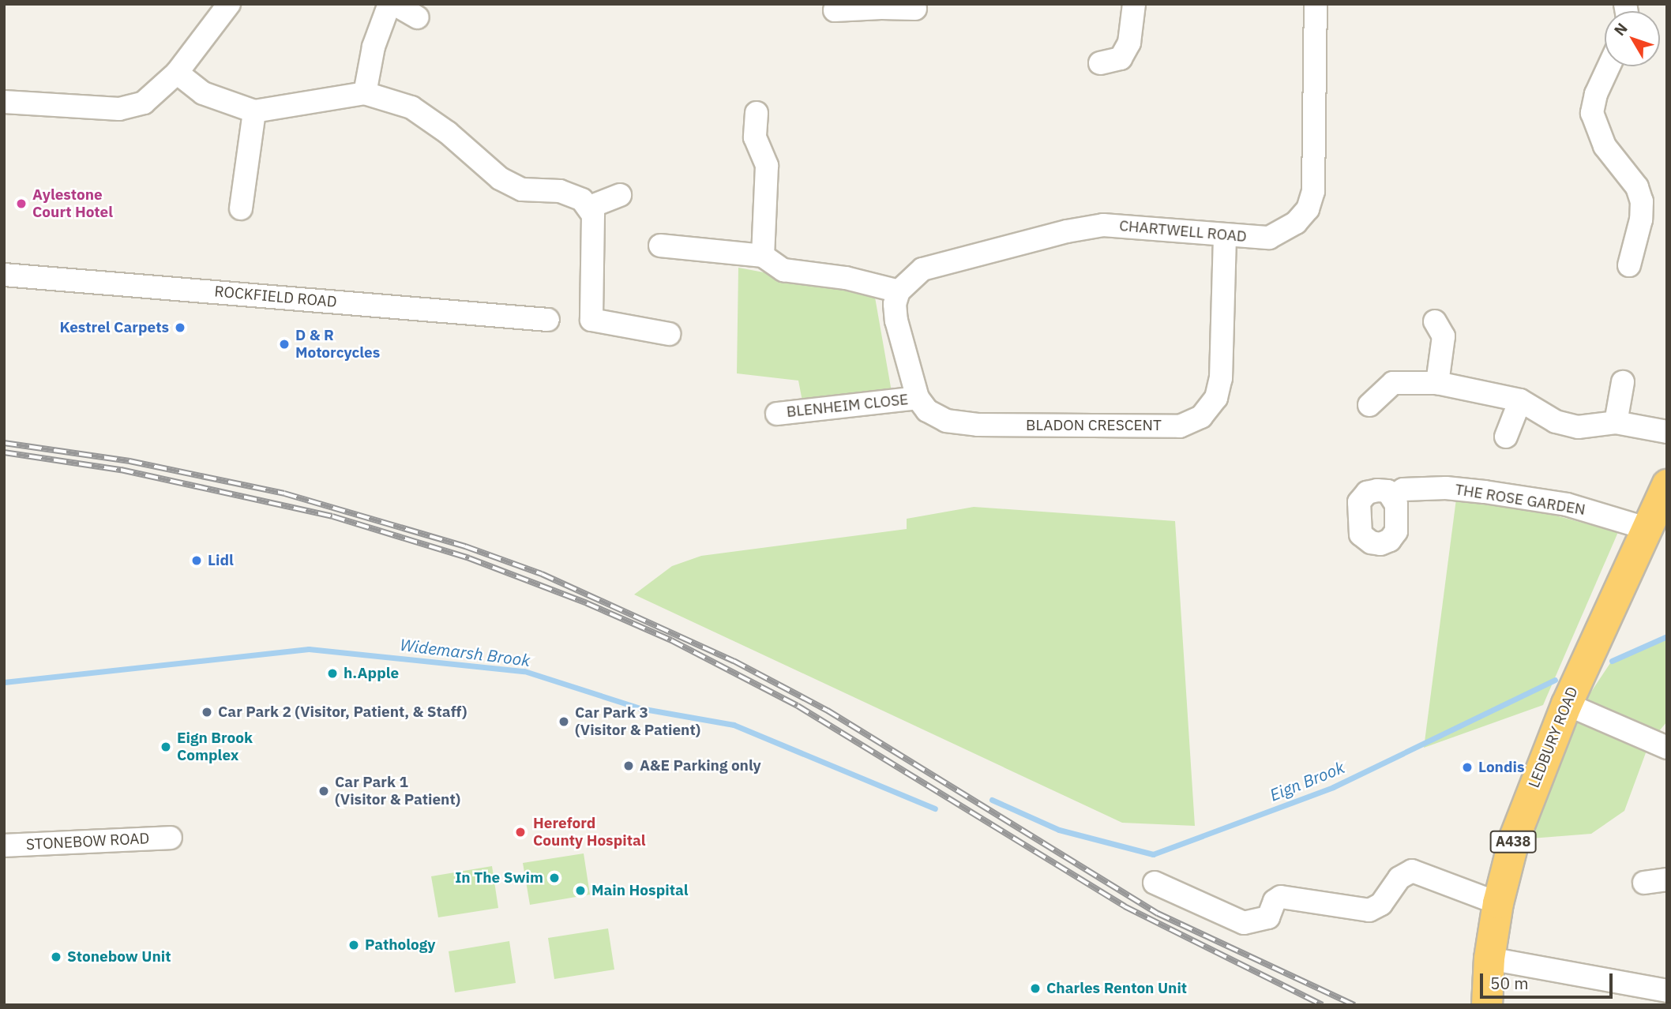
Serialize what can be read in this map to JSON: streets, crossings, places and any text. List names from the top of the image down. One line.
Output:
{"streets":{"highway":["LEDBURY ROAD","A438"],"street":["CHARTWELL ROAD","ROCKFIELD ROAD","BLENHEIM CLOSE","BLADON CRESCENT","THE ROSE GARDEN","STONEBOW ROAD"]},"crossings":[["CHARTWELL ROAD","BLADON CRESCENT"],["BLENHEIM CLOSE","BLADON CRESCENT"],["THE ROSE GARDEN","LEDBURY ROAD"]],"water":["Widemarsh Brook","Eign Brook"],"places":["Aylestone Court Hotel","Kestrel Carpets","D & R Motorcycles","Lidl","h.Apple","Car Park 2 (Visitor, Patient, & Staff)","Car Park 3 (Visitor & Patient)","Eign Brook Complex","A&E Parking only","Londis","Car Park 1 (Visitor & Patient)","Hereford County Hospital","In The Swim","Main Hospital","Pathology","Stonebow Unit","Charles Renton Unit"],"scale_bar":"50 m","north":"top left"}
